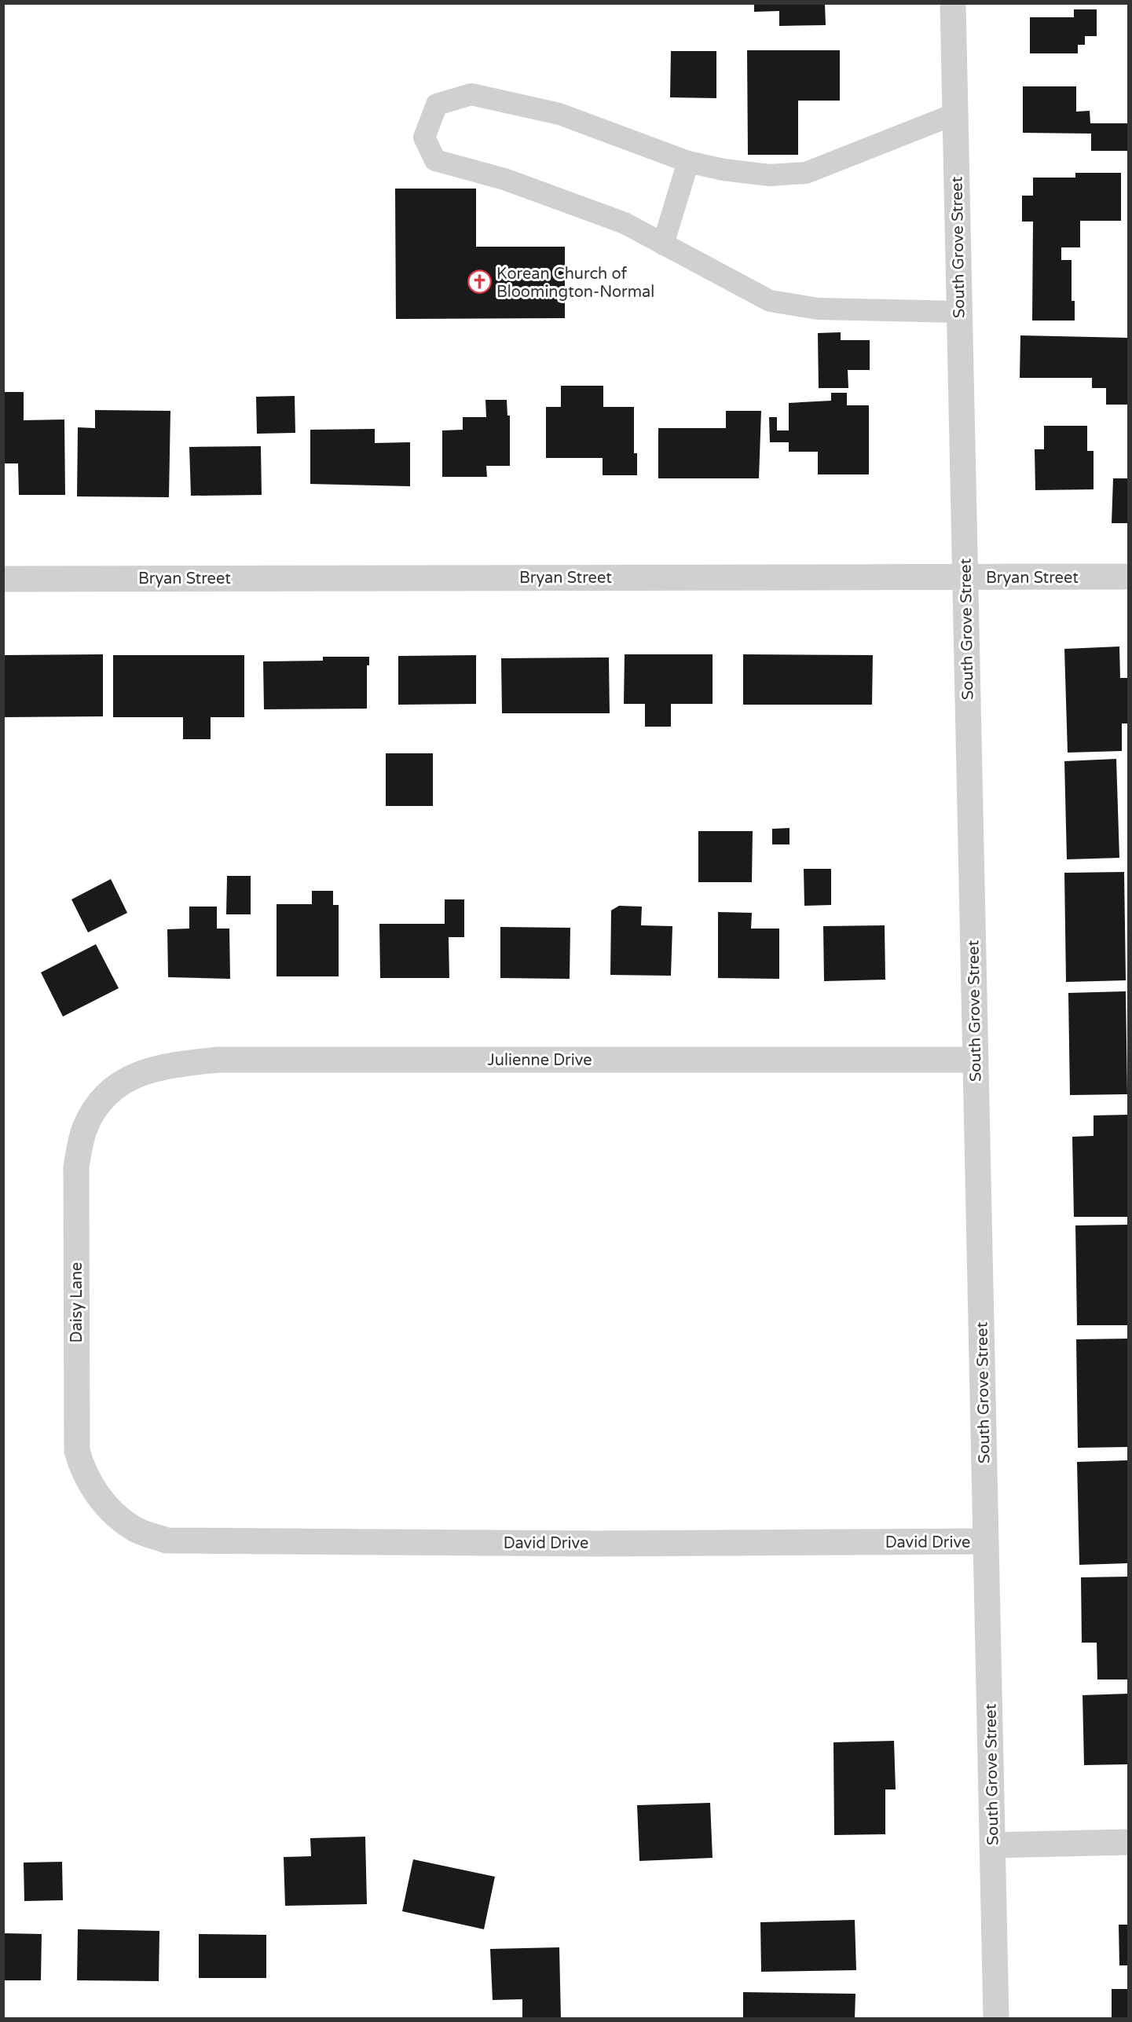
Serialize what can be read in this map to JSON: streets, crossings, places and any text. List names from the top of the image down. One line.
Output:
{"streets":{"street":["South Grove Street","Bryan Street","Julienne Drive","Daisy Lane","David Drive"]},"crossings":[["South Grove Street","Bryan Street"],["South Grove Street","Julienne Drive"],["South Grove Street","David Drive"],["Julienne Drive","Daisy Lane"],["Daisy Lane","David Drive"]],"places":{"church":["Korean Church of Bloomington-Normal"]}}
